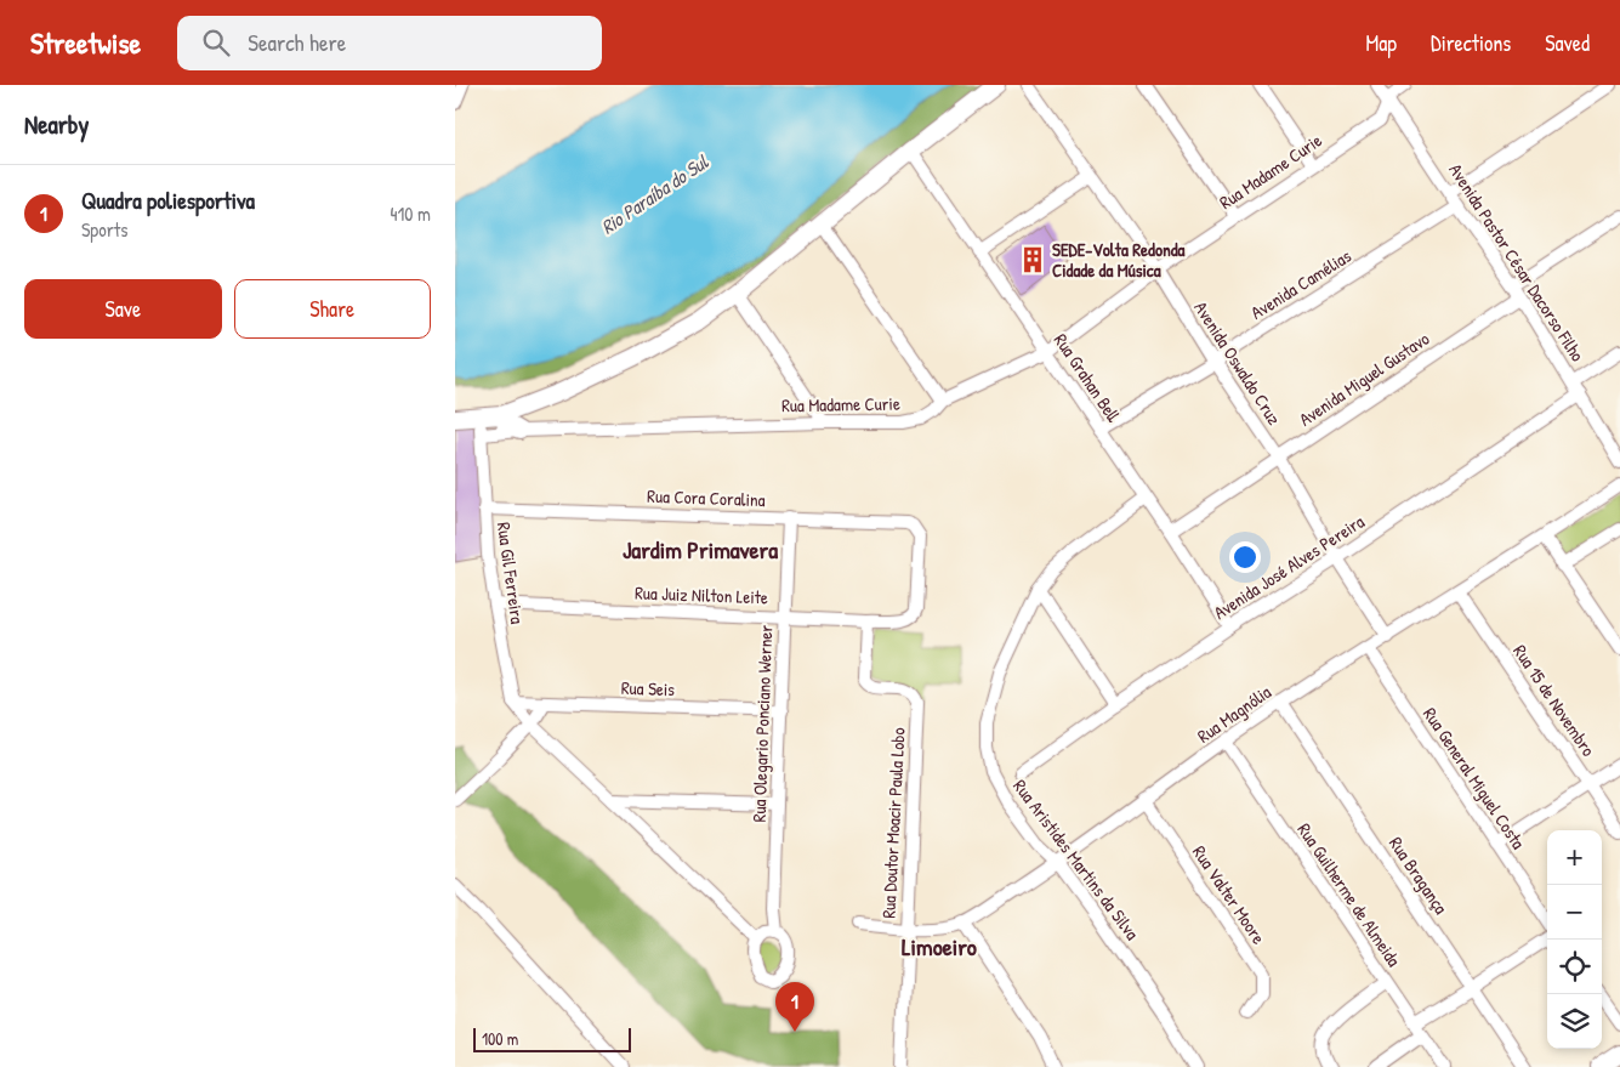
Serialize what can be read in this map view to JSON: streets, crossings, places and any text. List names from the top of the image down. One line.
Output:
{"streets":{"street":["Rua Madame Curie","Avenida Pastor César Dacorso Filho","Avenida Camélias","Avenida Oswaldo Cruz","Rua Grahan Bell","Avenida Miguel Gustavo","Rua Cora Coralina","Avenida José Alves Pereira","Rua Gil Ferreira","Rua Juiz Nilton Leite","Rua Seis","Rua 15 de Novembro","Rua Magnólia","Rua Olegario Ponciano Werner","Rua General Miguel Costa","Rua Doutor Moacir Paula Lobo","Rua Aristides Martins da Silva","Rua Bragança","Rua Valter Moore","Rua Guilherme de Almeida"]},"crossings":[["Rua Madame Curie","Avenida Pastor César Dacorso Filho"],["Rua Madame Curie","Avenida Oswaldo Cruz"],["Rua Madame Curie","Rua Grahan Bell"],["Rua Madame Curie","Rua Gil Ferreira"],["Avenida Pastor César Dacorso Filho","Avenida Camélias"],["Avenida Pastor César Dacorso Filho","Avenida Miguel Gustavo"],["Avenida Pastor César Dacorso Filho","Avenida José Alves Pereira"],["Avenida Camélias","Avenida Oswaldo Cruz"],["Avenida Camélias","Rua Grahan Bell"],["Avenida Oswaldo Cruz","Avenida Miguel Gustavo"],["Avenida Oswaldo Cruz","Avenida José Alves Pereira"],["Avenida Oswaldo Cruz","Rua Magnólia"],["Rua Grahan Bell","Avenida Miguel Gustavo"],["Rua Grahan Bell","Avenida José Alves Pereira"],["Rua Grahan Bell","Rua Aristides Martins da Silva"],["Rua Cora Coralina","Rua Gil Ferreira"],["Rua Cora Coralina","Rua Juiz Nilton Leite"],["Rua Cora Coralina","Rua Olegario Ponciano Werner"],["Rua Gil Ferreira","Rua Juiz Nilton Leite"],["Rua Gil Ferreira","Rua Seis"],["Rua Juiz Nilton Leite","Rua Olegario Ponciano Werner"],["Rua Juiz Nilton Leite","Rua Doutor Moacir Paula Lobo"],["Rua Seis","Rua Olegario Ponciano Werner"],["Rua 15 de Novembro","Rua Magnólia"],["Rua Magnólia","Rua General Miguel Costa"],["Rua Magnólia","Rua Doutor Moacir Paula Lobo"],["Rua Magnólia","Rua Aristides Martins da Silva"],["Rua Magnólia","Rua Bragança"],["Rua Magnólia","Rua Valter Moore"],["Rua Magnólia","Rua Guilherme de Almeida"]],"districts":["Jardim Primavera","Limoeiro"],"water":["Rio Paraíba do Sul"],"places":{"building":["SEDE-Volta Redonda Cidade da Música"]},"scale_bar":"100 m","page":{"header":"Streetwise","search":"Search here","nav":["Map","Directions","Saved"],"heading":"Nearby","list":[{"mark":"1","name":"Quadra poliesportiva","note":"Sports","value":"410 m"}],"buttons":["Save","Share"],"map_buttons":["+","−"],"pins":"1","scale":"100 m"}}
